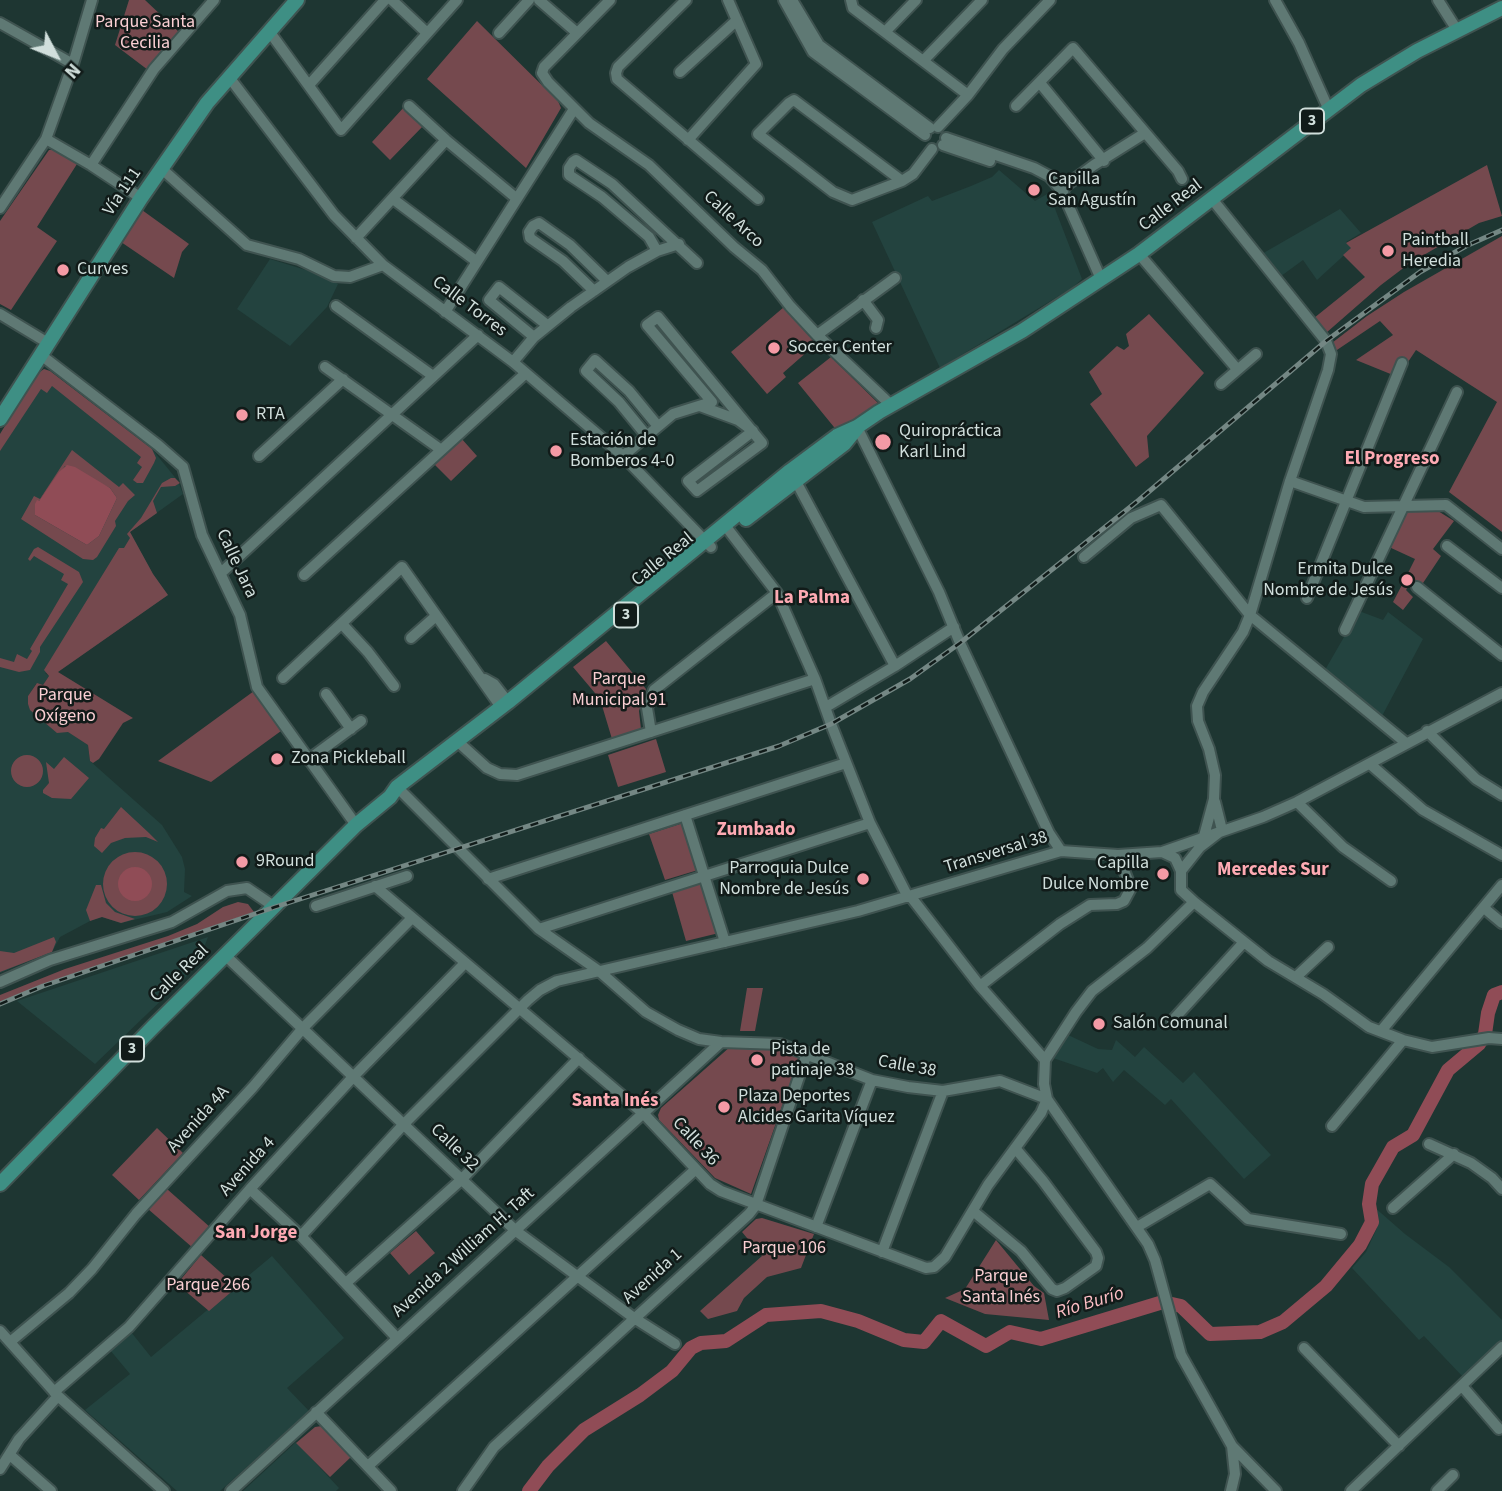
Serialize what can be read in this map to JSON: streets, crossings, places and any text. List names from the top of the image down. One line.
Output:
{"streets":{"main road":["3","Vía 111","Calle Real"],"street":["Calle Arco","Calle Torres","Calle Jara","Transversal 38","Calle 38","Avenida 4A","Calle 36","Calle 32","Avenida 4","Avenida 2 William H. Taft","Avenida 1"]},"crossings":[["Vía 111","Calle Torres"],["Vía 111","Calle Jara"],["Calle Real","Calle Arco"],["Calle Real","Calle Torres"],["Calle Real","Calle Jara"],["Calle Real","Calle 38"],["Calle Real","Calle 32"],["Transversal 38","Calle 38"],["Transversal 38","Calle 36"],["Transversal 38","Calle 32"],["Calle 38","Avenida 2 William H. Taft"],["Calle 38","Avenida 1"],["Avenida 4A","Calle 36"],["Avenida 4A","Calle 32"],["Calle 36","Avenida 4"],["Calle 36","Avenida 2 William H. Taft"],["Calle 36","Avenida 1"],["Calle 32","Avenida 4"],["Calle 32","Avenida 2 William H. Taft"],["Calle 32","Avenida 1"]],"districts":["El Progreso","La Palma","Zumbado","Mercedes Sur","Santa Inés","San Jorge"],"water":["Río Burío"],"parks":["Parque Santa Cecilia","Parque Municipal 91","Parque Oxígeno","Parque 106","Parque Santa Inés","Parque 266"],"places":["Capilla San Agustín","Paintball Heredia","Curves","Soccer Center","RTA","Quiropráctica Karl Lind","Estación de Bomberos 4-0","Ermita Dulce Nombre de Jesús","Zona Pickleball","9Round","Capilla Dulce Nombre","Parroquia Dulce Nombre de Jesús","Salón Comunal","Pista de patinaje 38","Plaza Deportes Alcides Garita Víquez"],"north":"bottom right"}
